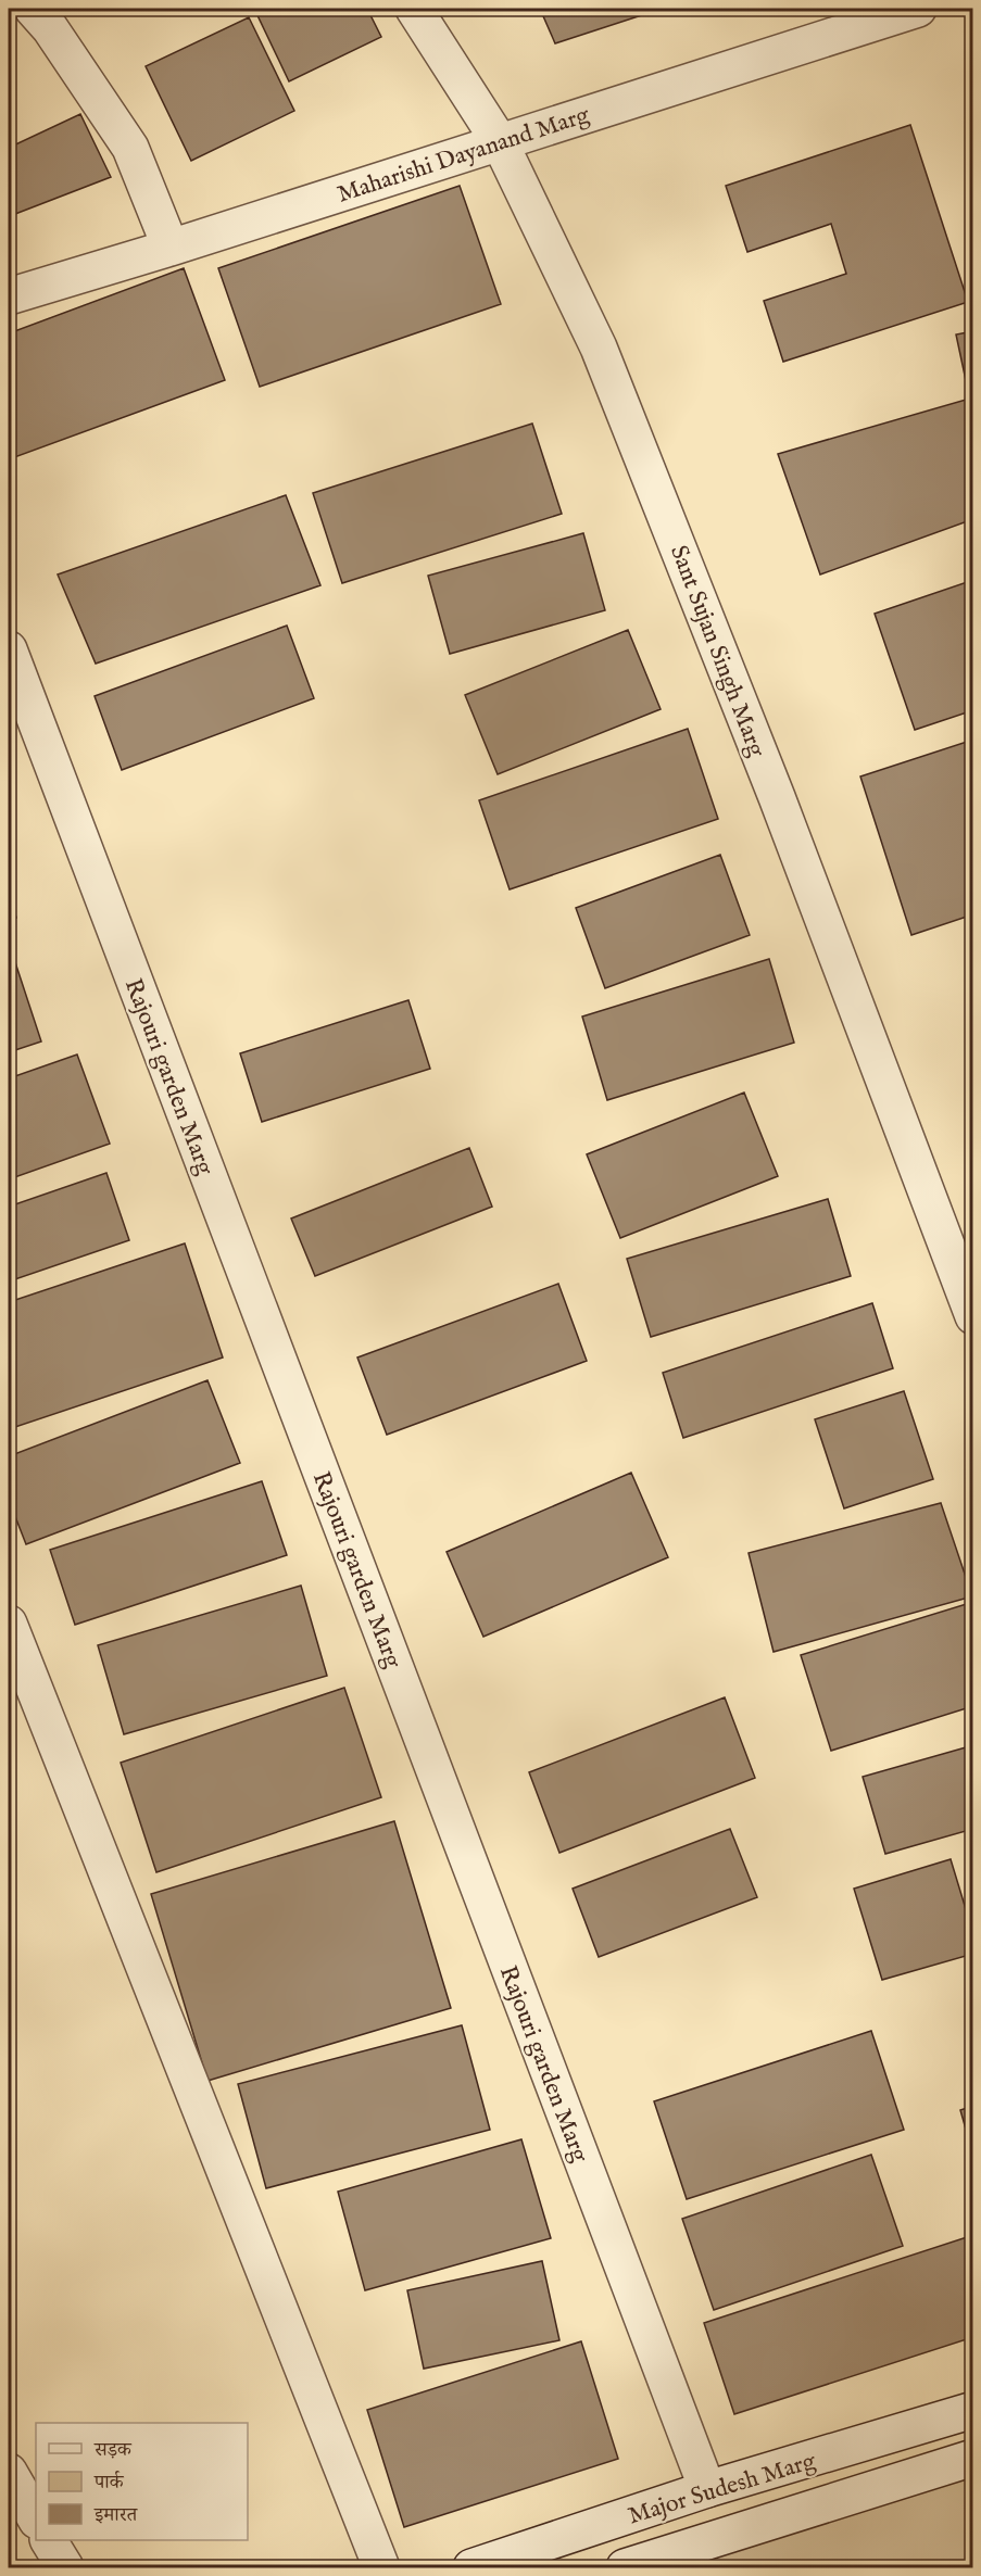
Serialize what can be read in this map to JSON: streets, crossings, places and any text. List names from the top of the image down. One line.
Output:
{"streets":{"street":["Maharishi Dayanand Marg","Sant Sujan Singh Marg","Rajouri garden Marg","Major Sudesh Marg"]},"crossings":[["Maharishi Dayanand Marg","Sant Sujan Singh Marg"],["Rajouri garden Marg","Major Sudesh Marg"]],"legend":["सड़क","पार्क","इमारत"]}
